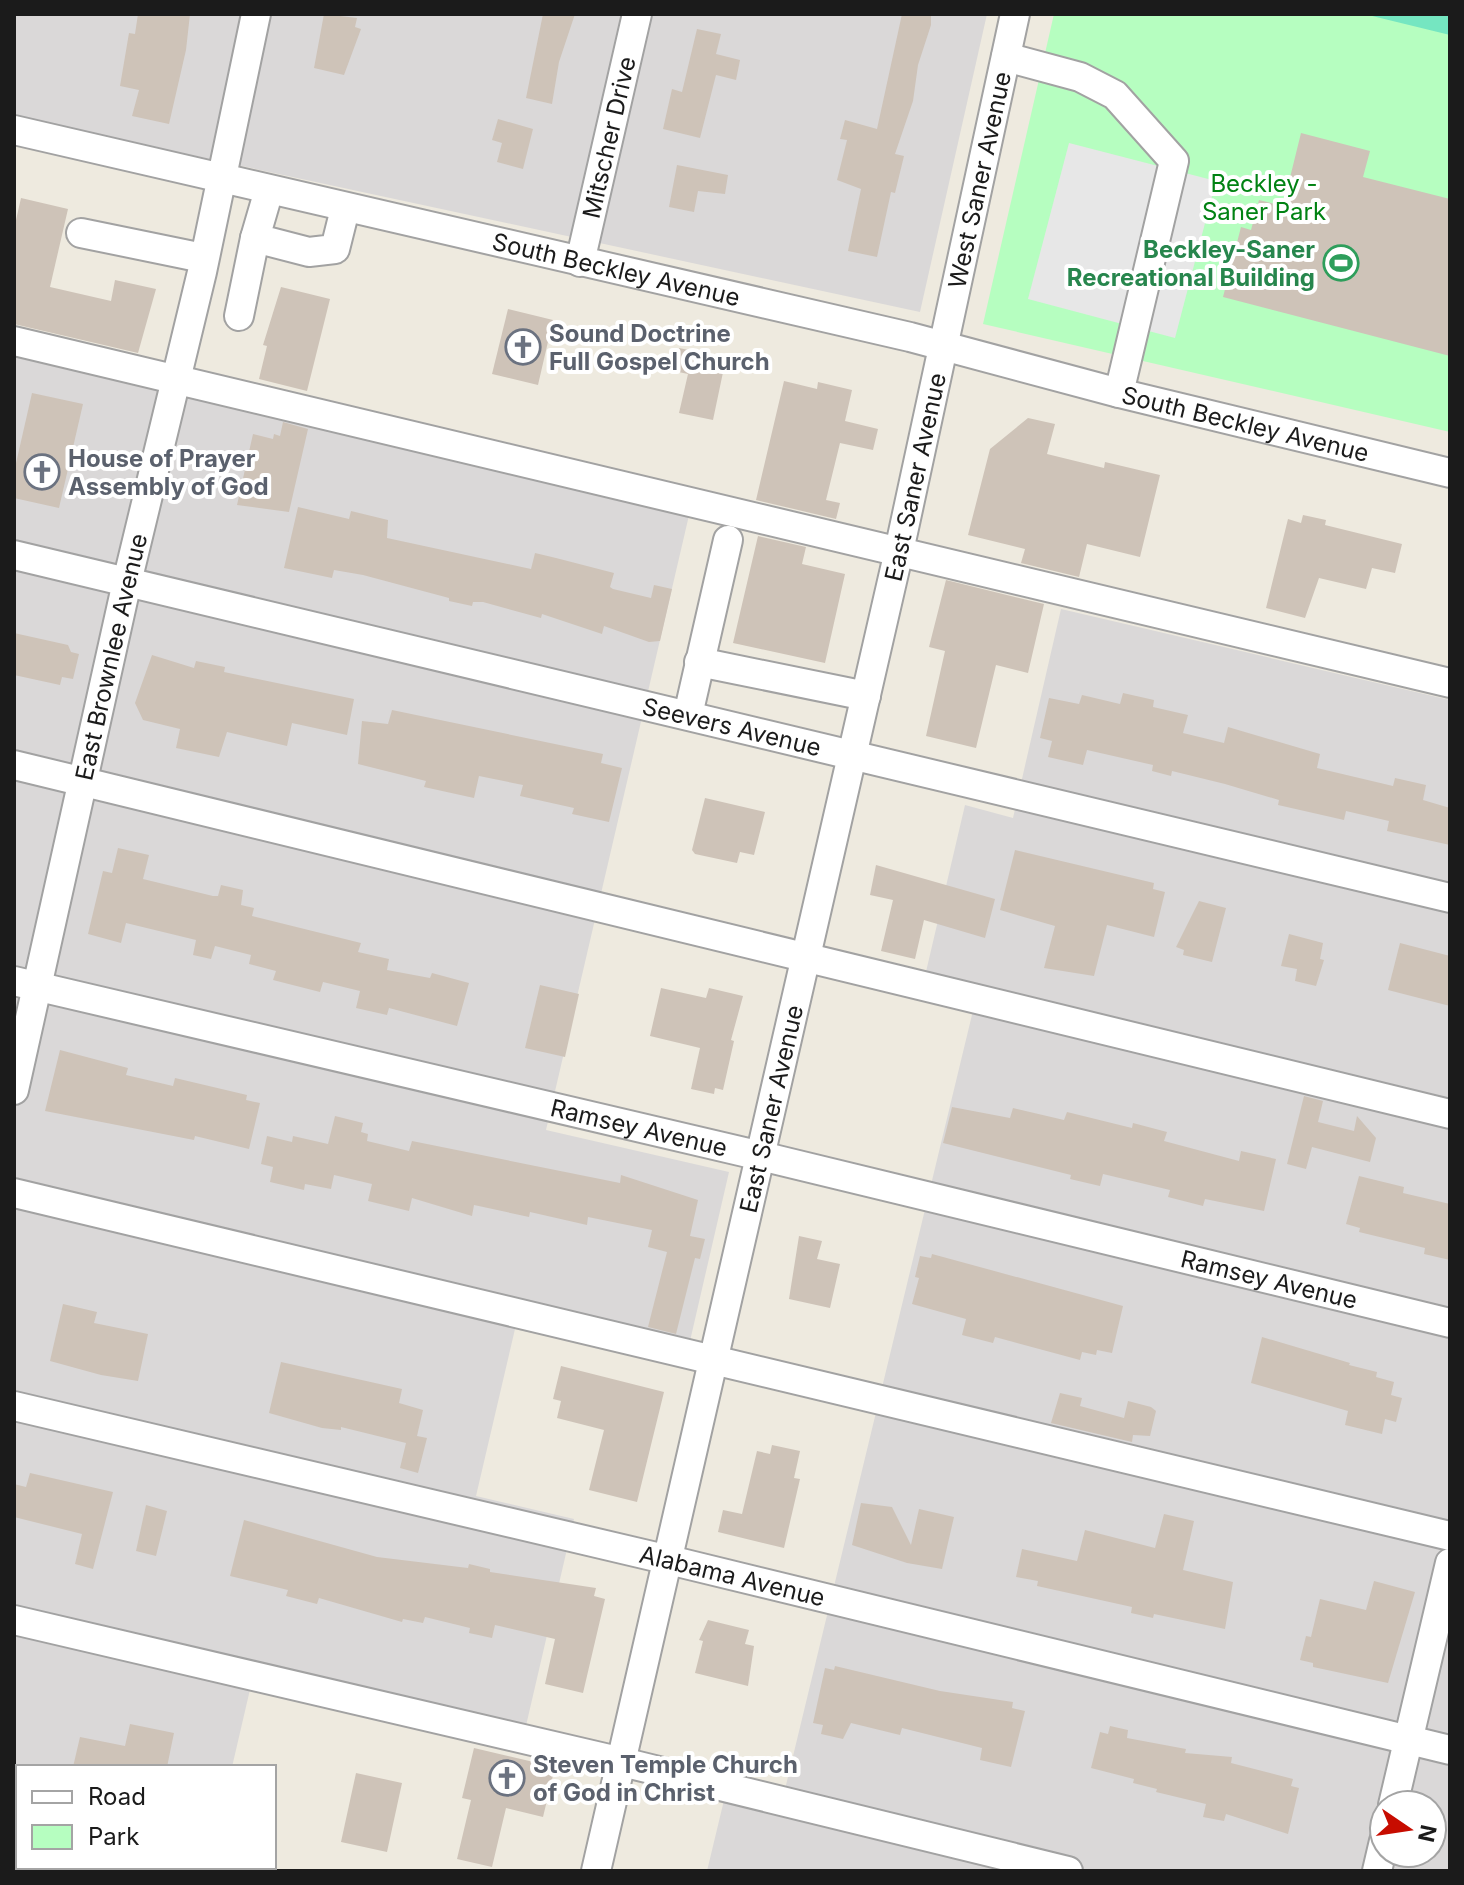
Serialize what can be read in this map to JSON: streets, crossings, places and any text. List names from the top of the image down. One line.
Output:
{"streets":{"street":["Mitscher Drive","West Saner Avenue","South Beckley Avenue","East Saner Avenue","East Brownlee Avenue","Seevers Avenue","Ramsey Avenue","Alabama Avenue"]},"crossings":[["Mitscher Drive","South Beckley Avenue"],["West Saner Avenue","South Beckley Avenue"],["West Saner Avenue","East Saner Avenue"],["South Beckley Avenue","East Saner Avenue"],["South Beckley Avenue","East Brownlee Avenue"],["East Saner Avenue","Seevers Avenue"],["East Saner Avenue","Ramsey Avenue"],["East Saner Avenue","Alabama Avenue"],["East Brownlee Avenue","Seevers Avenue"],["East Brownlee Avenue","Ramsey Avenue"]],"parks":["Beckley - Saner Park"],"places":{"sports":["Beckley-Saner Recreational Building"],"church":["Sound Doctrine Full Gospel Church","House of Prayer Assembly of God","Steven Temple Church of God in Christ"]},"legend":["Road","Park"],"north":"right"}
